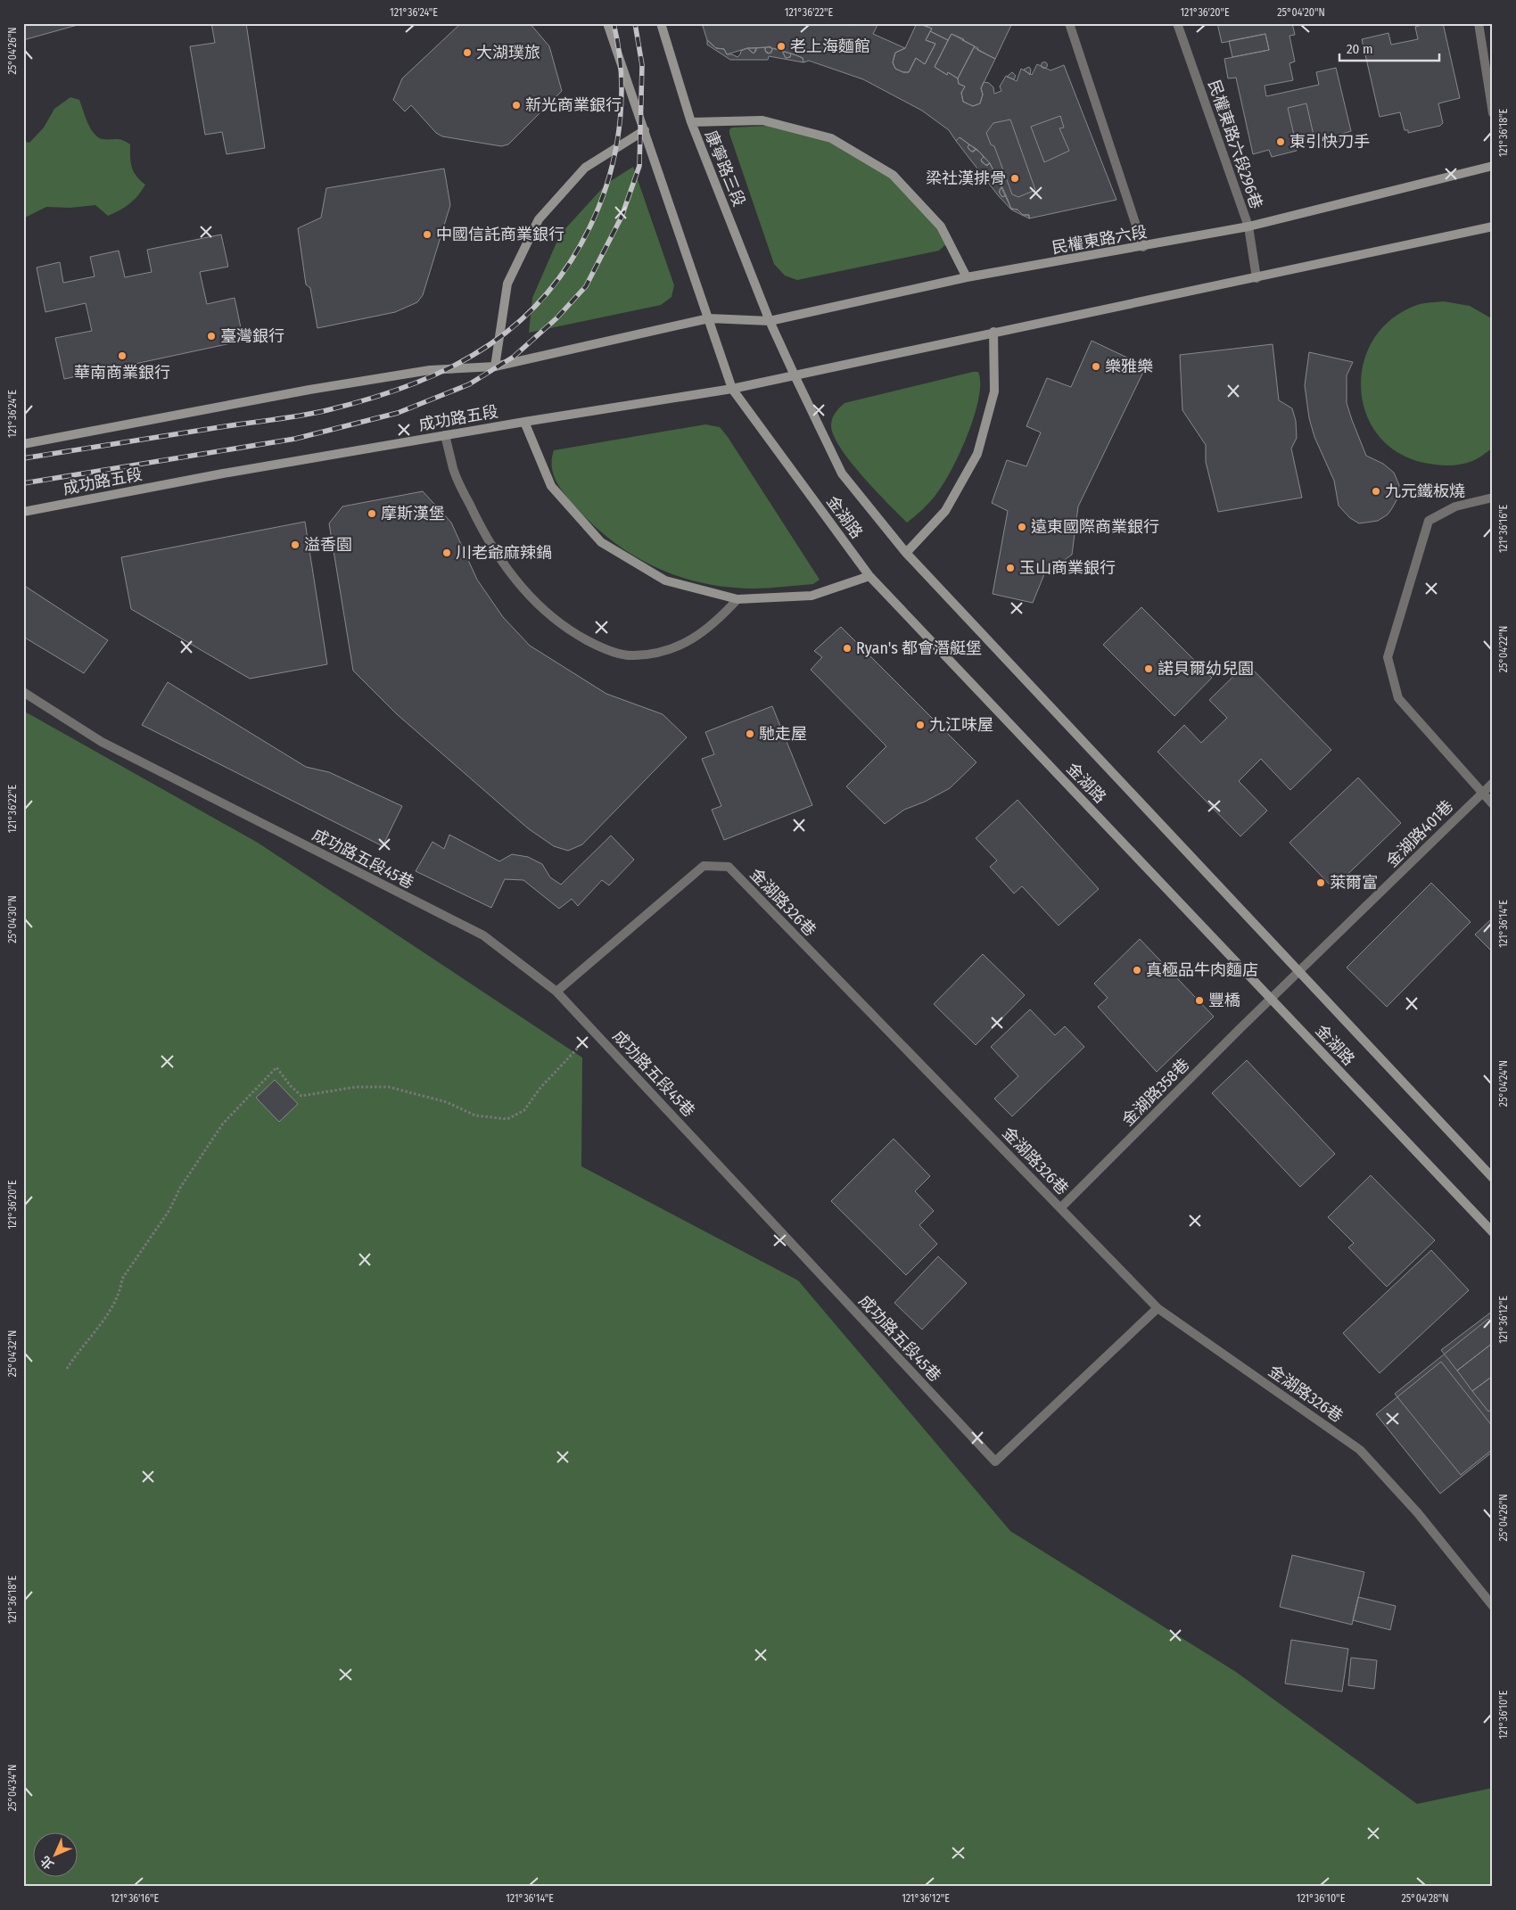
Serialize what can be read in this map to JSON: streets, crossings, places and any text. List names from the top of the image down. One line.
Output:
{"streets":{"main road":["康寧路三段","民權東路六段","成功路五段","金湖路"],"street":["民權東路六段296巷","金湖路401巷","成功路五段45巷","金湖路326巷","金湖路358巷"]},"crossings":[["民權東路六段296巷","民權東路六段"],["康寧路三段","民權東路六段"],["康寧路三段","金湖路"],["民權東路六段","金湖路"],["成功路五段","金湖路"],["金湖路","金湖路401巷"],["金湖路","金湖路358巷"],["金湖路401巷","金湖路358巷"],["成功路五段45巷","金湖路326巷"],["金湖路326巷","金湖路358巷"]],"places":["老上海麵館","大湖璞旅","新光商業銀行","東引快刀手","梁社漢排骨","中國信託商業銀行","臺灣銀行","華南商業銀行","樂雅樂","九元鐵板燒","摩斯漢堡","遠東國際商業銀行","溢香園","川老爺麻辣鍋","玉山商業銀行","Ryan's 都會潛艇堡","諾貝爾幼兒園","九江味屋","馳走屋","萊爾富","真極品牛肉麵店","豐橋"],"scale_bar":"20 m","north":"bottom left","coordinates":["121°36'24\"E","121°36'22\"E","121°36'20\"E","25°04'20\"N","25°04'26\"N","121°36'18\"E","121°36'16\"E","25°04'22\"N","25°04'30\"N","121°36'14\"E","25°04'24\"N","121°36'12\"E","25°04'32\"N","121°36'10\"E","25°04'34\"N","25°04'28\"N"]}
